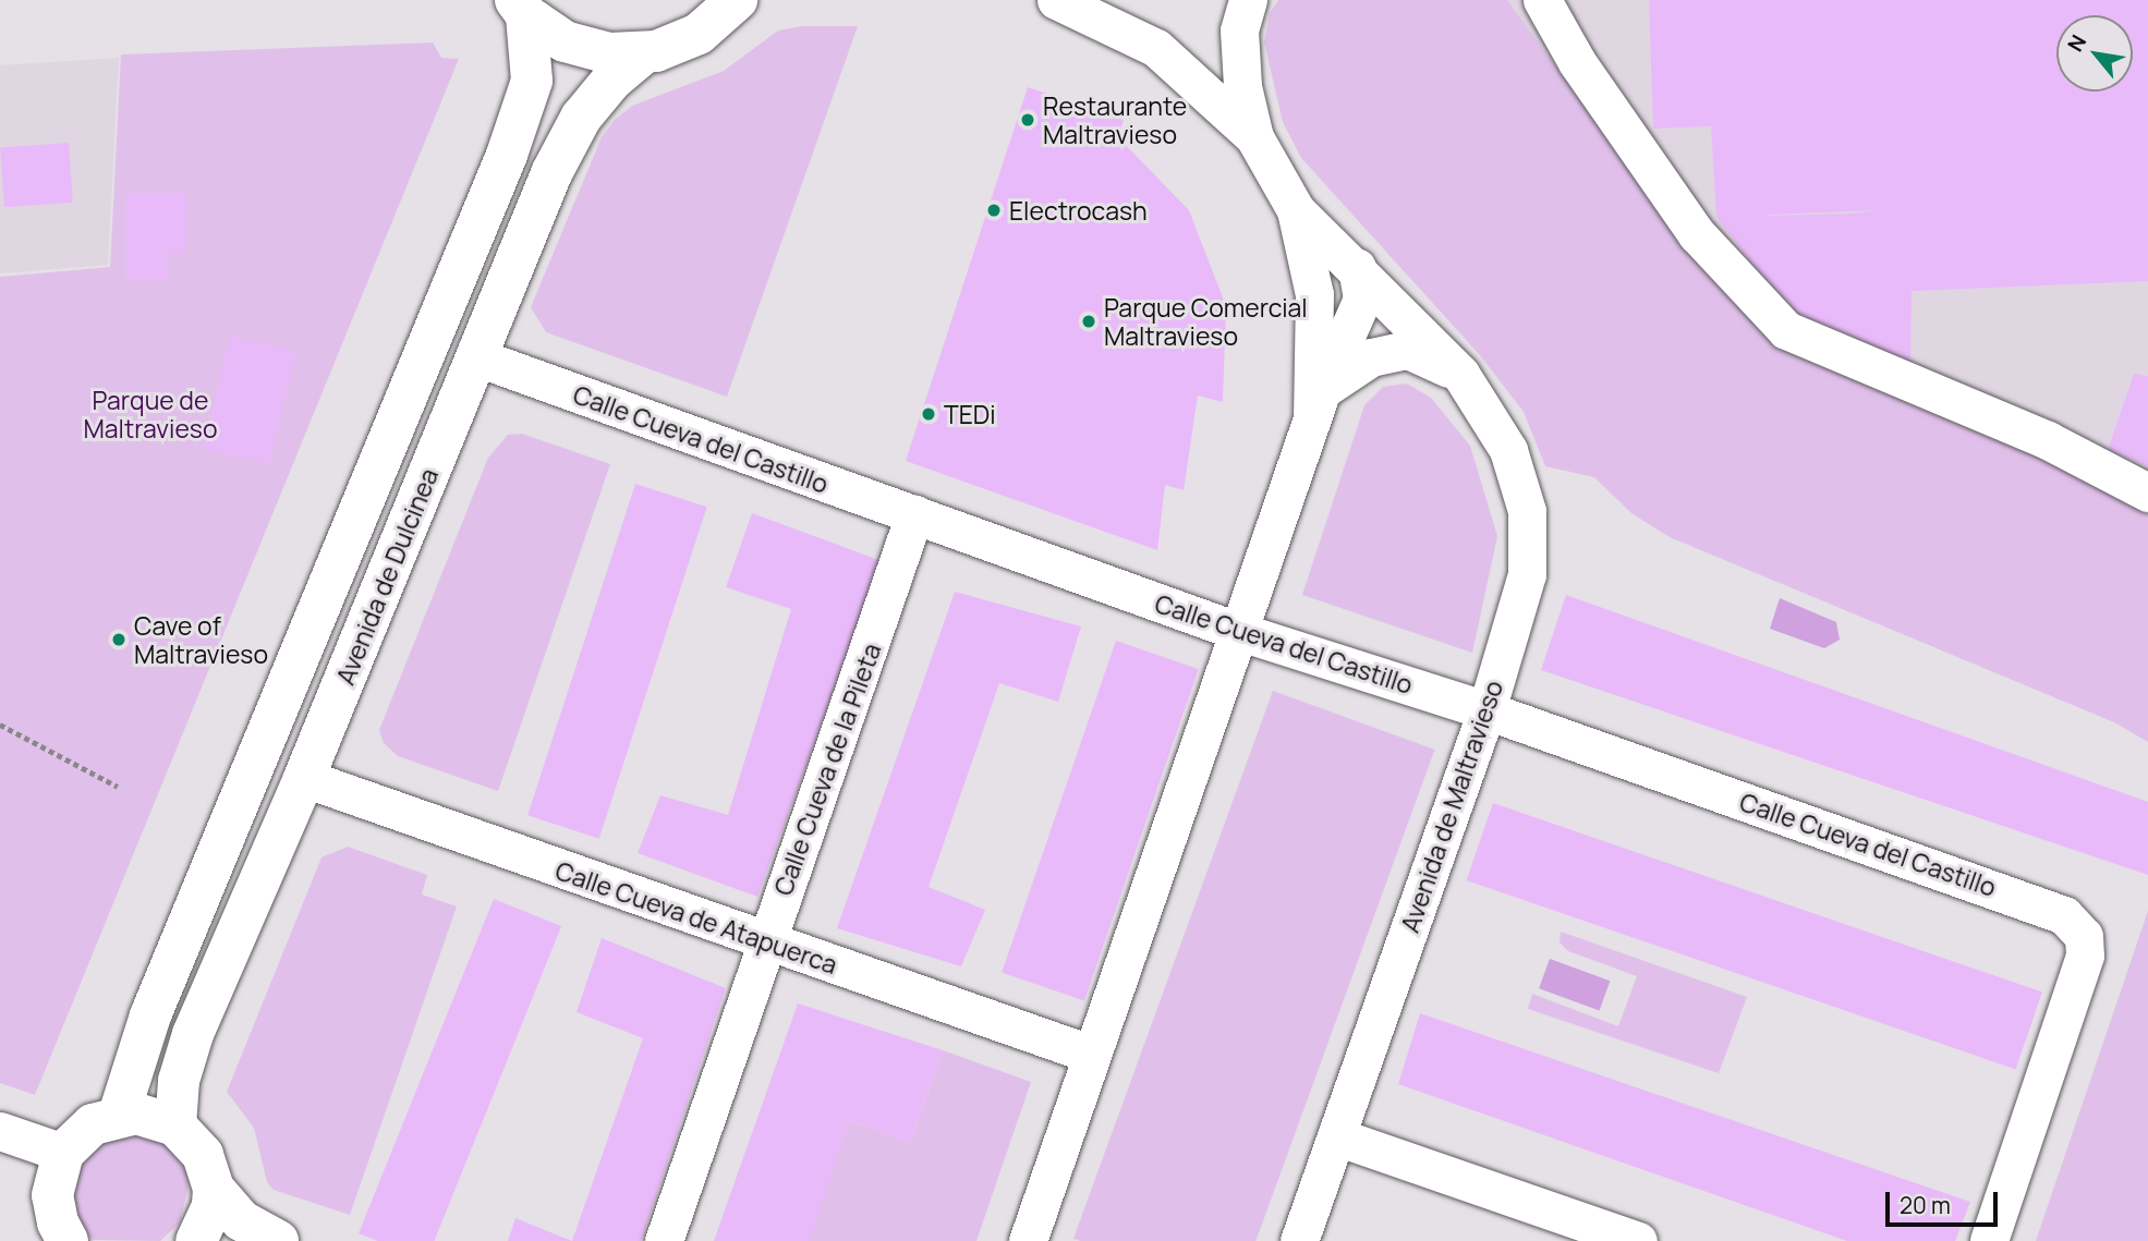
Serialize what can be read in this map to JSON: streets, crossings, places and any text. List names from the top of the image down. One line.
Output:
{"streets":{"main road":["Avenida de Dulcinea"],"street":["Calle Cueva del Castillo","Calle Cueva de la Pileta","Avenida de Maltravieso","Calle Cueva de Atapuerca"]},"crossings":[["Calle Cueva del Castillo","Avenida de Dulcinea"],["Calle Cueva del Castillo","Calle Cueva de la Pileta"],["Calle Cueva del Castillo","Avenida de Maltravieso"],["Avenida de Dulcinea","Calle Cueva de Atapuerca"],["Calle Cueva de la Pileta","Calle Cueva de Atapuerca"],["Avenida de Maltravieso","Calle Cueva de Atapuerca"]],"parks":["Parque de Maltravieso"],"places":["Restaurante Maltravieso","Electrocash","Parque Comercial Maltravieso","TEDi","Cave of Maltravieso"],"scale_bar":"20 m","north":"top left"}
